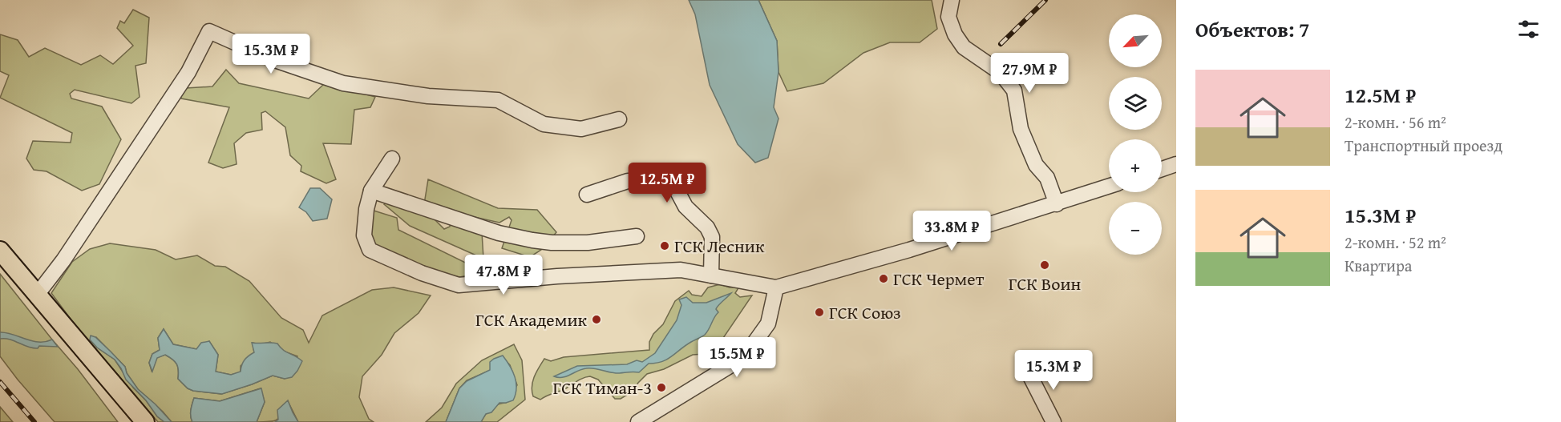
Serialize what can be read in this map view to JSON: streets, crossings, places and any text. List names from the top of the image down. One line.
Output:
{"places":["ГСК Лесник","ГСК Воин","ГСК Чермет","ГСК Союз","ГСК Академик","ГСК Тиман-3"],"north":"bottom left","page":{"heading":"Объектов: 7","map_buttons":["+","−"],"price":["15.3M ₽","27.9M ₽","12.5M ₽","33.8M ₽","47.8M ₽","15.5M ₽","15.3M ₽"],"list":[{"name":"12.5M ₽","note":"2-комн. · 56 m² · Транспортный проезд"},{"name":"15.3M ₽","note":"2-комн. · 52 m² · Квартира"}]}}
